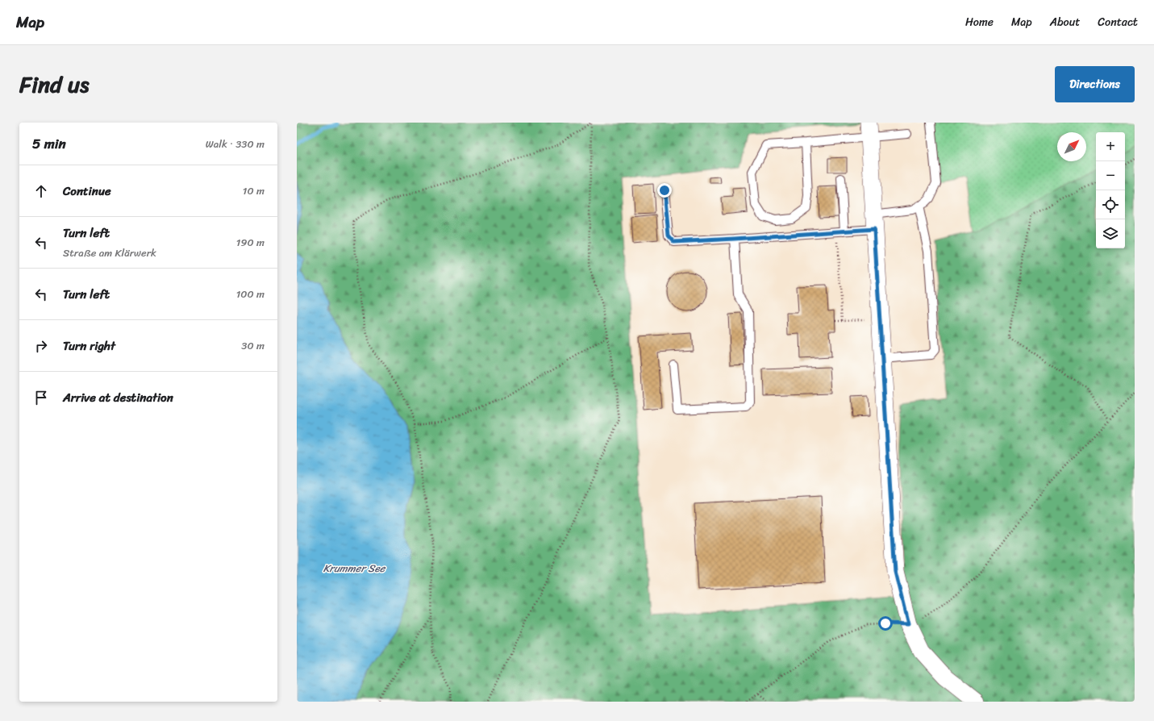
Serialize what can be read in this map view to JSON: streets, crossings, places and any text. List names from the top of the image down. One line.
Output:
{"water":["Krummer See"],"north":"top right","page":{"header":"Map","nav":["Home","Map","About","Contact"],"title":"Find us","buttons":"Directions","heading":["5 min","Walk · 330 m"],"map_buttons":["+","−"],"list":[["Continue","10 m"],["Turn left","Straße am Klärwerk","190 m"],["Turn left","100 m"],["Turn right","30 m"],"Arrive at destination"]}}
